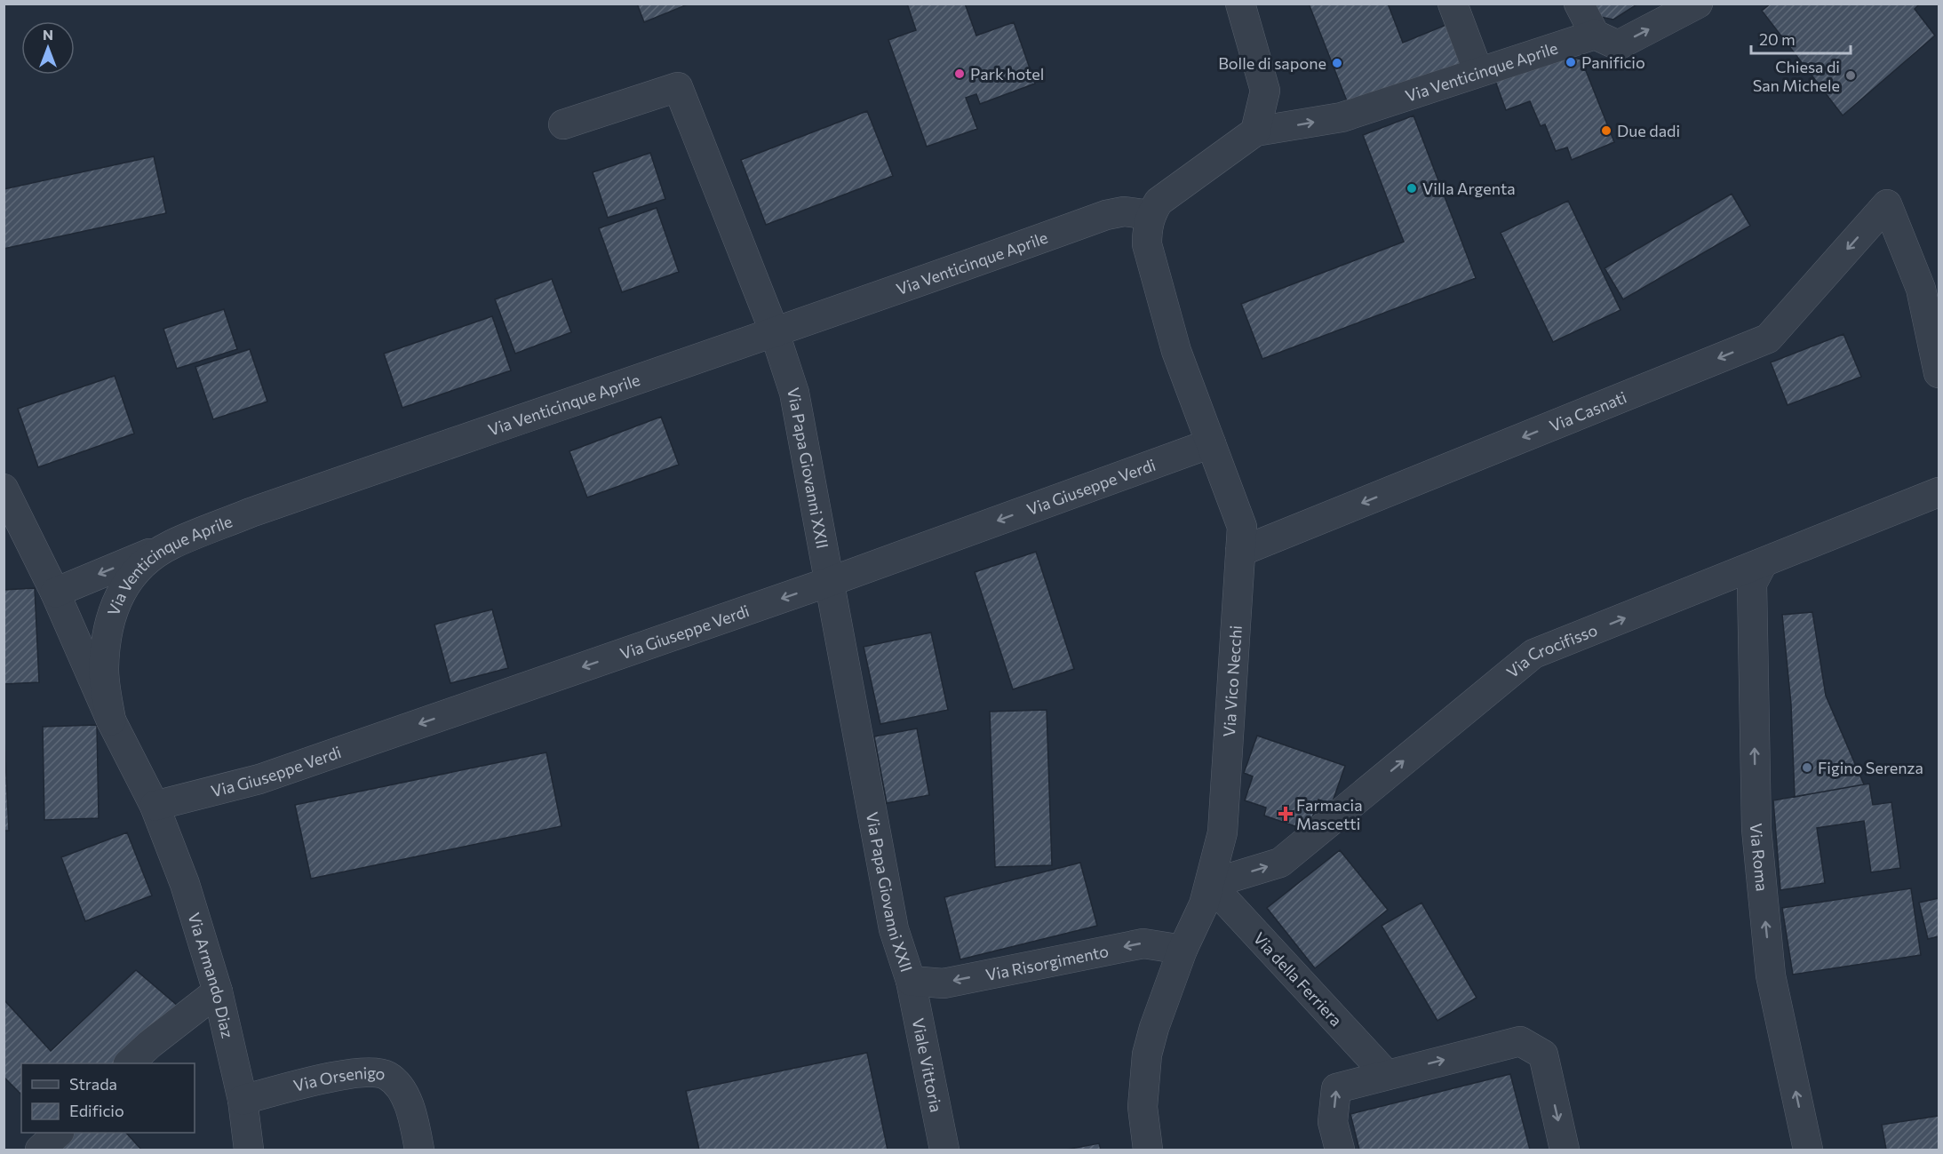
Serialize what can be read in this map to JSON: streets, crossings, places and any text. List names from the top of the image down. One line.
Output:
{"streets":{"street":["Via Venticinque Aprile","Via Casnati","Via Papa Giovanni XXII","Via Giuseppe Verdi","Via Crocifisso","Via Vico Necchi","Via Roma","Via Risorgimento","Via Armando Diaz","Via della Ferriera","Viale Vittoria","Via Orsenigo"]},"crossings":[["Via Venticinque Aprile","Via Papa Giovanni XXII"],["Via Venticinque Aprile","Via Vico Necchi"],["Via Venticinque Aprile","Via Armando Diaz"],["Via Casnati","Via Vico Necchi"],["Via Papa Giovanni XXII","Via Giuseppe Verdi"],["Via Papa Giovanni XXII","Via Risorgimento"],["Via Papa Giovanni XXII","Viale Vittoria"],["Via Giuseppe Verdi","Via Vico Necchi"],["Via Giuseppe Verdi","Via Armando Diaz"],["Via Crocifisso","Via Vico Necchi"],["Via Crocifisso","Via Roma"],["Via Crocifisso","Via della Ferriera"],["Via Vico Necchi","Via Risorgimento"],["Via Vico Necchi","Via della Ferriera"],["Via Risorgimento","Viale Vittoria"],["Via Armando Diaz","Via Orsenigo"]],"one_way":["Via Casnati","Via Giuseppe Verdi","Via Crocifisso","Via Roma","Via Risorgimento"],"places":{"other":["Panificio","Bolle di sapone","Park hotel","Chiesa di San Michele","Due dadi","Villa Argenta","Figino Serenza"],"health":["Farmacia Mascetti"]},"legend":["Strada","Edificio"],"scale_bar":"20 m","north":"top"}
